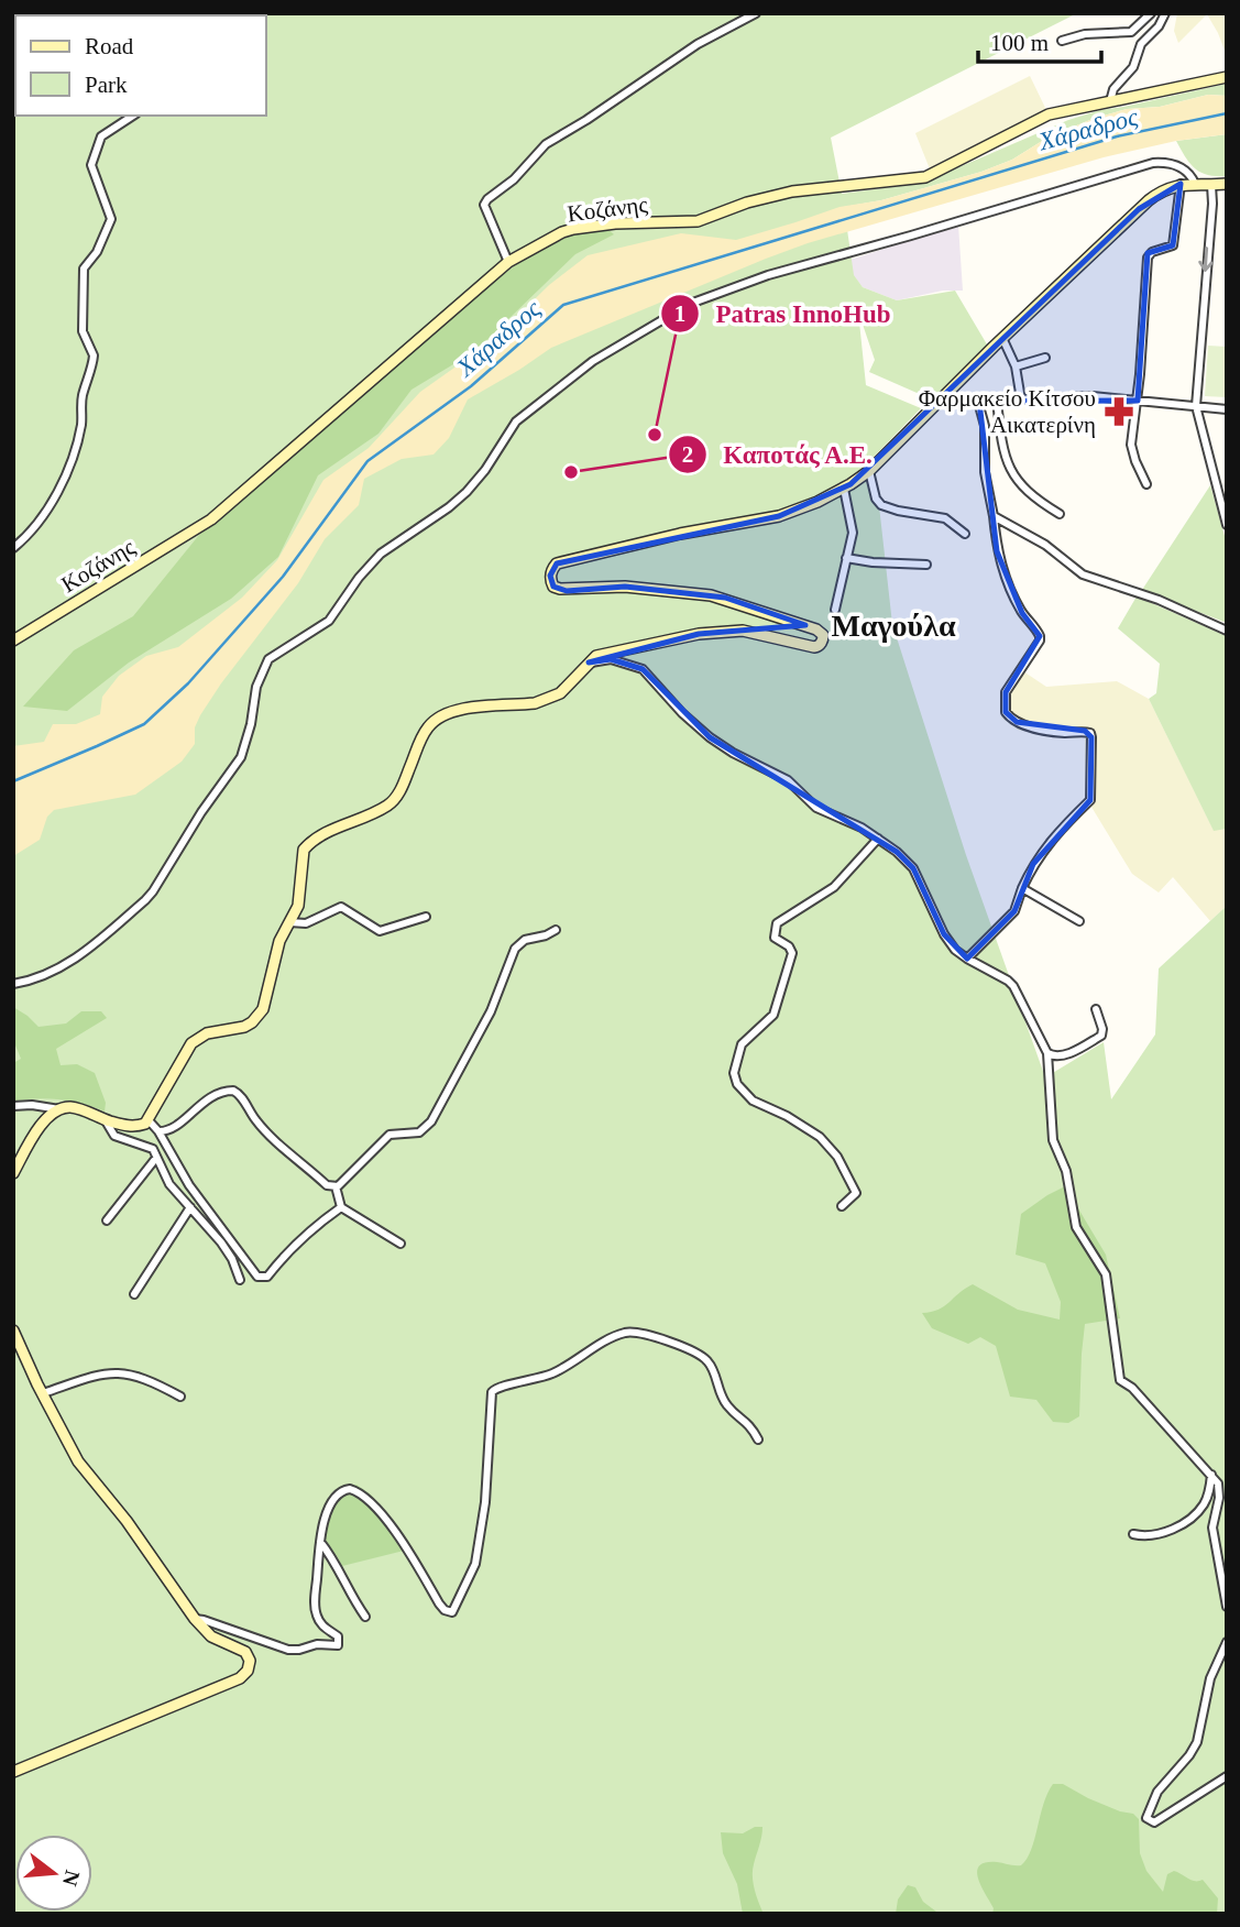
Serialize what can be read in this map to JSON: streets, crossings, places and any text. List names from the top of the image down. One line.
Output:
{"streets":{"main road":["Κοζάνης"]},"districts":["Μαγούλα"],"water":["Χάραδρος"],"places":{"pharmacy":["Φαρμακείο Κίτσου Αικατερίνη"],"other":["Patras InnoHub","Καποτάς Α.Ε."]},"legend":["Road","Park"],"scale_bar":"100 m","north":"right"}
